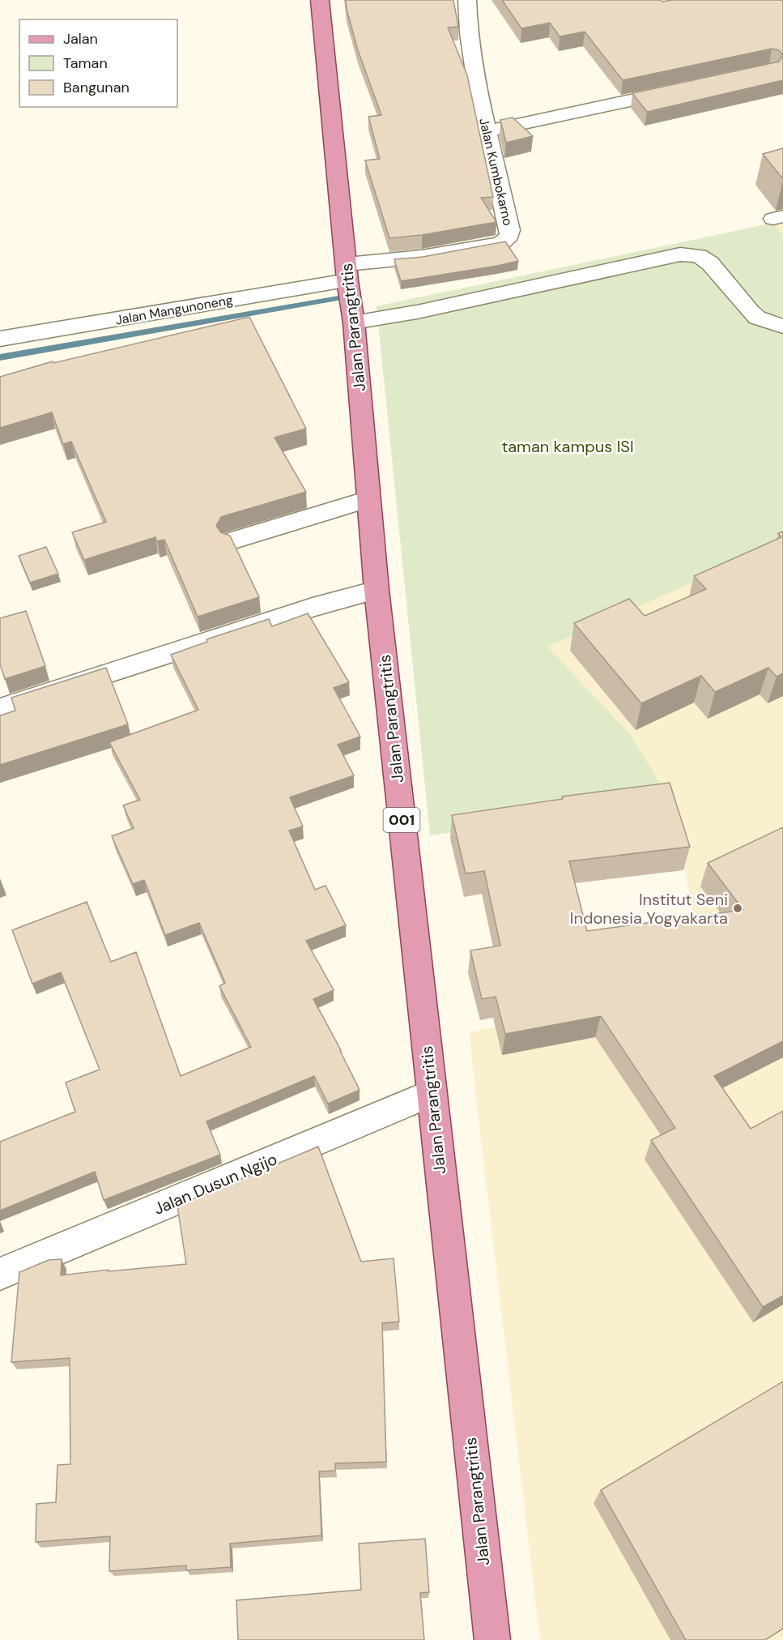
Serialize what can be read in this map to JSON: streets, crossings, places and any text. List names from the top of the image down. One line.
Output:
{"streets":{"main road":["Jalan Parangtritis","001"],"street":["Jalan Kumbokarno","Jalan Mangunoneng","Jalan Dusun Ngijo"]},"crossings":[["Jalan Kumbokarno","Jalan Mangunoneng"],["Jalan Kumbokarno","Jalan Parangtritis"],["Jalan Mangunoneng","Jalan Parangtritis"],["Jalan Parangtritis","Jalan Dusun Ngijo"]],"parks":["taman kampus ISI"],"places":["Institut Seni Indonesia Yogyakarta"],"legend":["Jalan","Taman","Bangunan"]}
